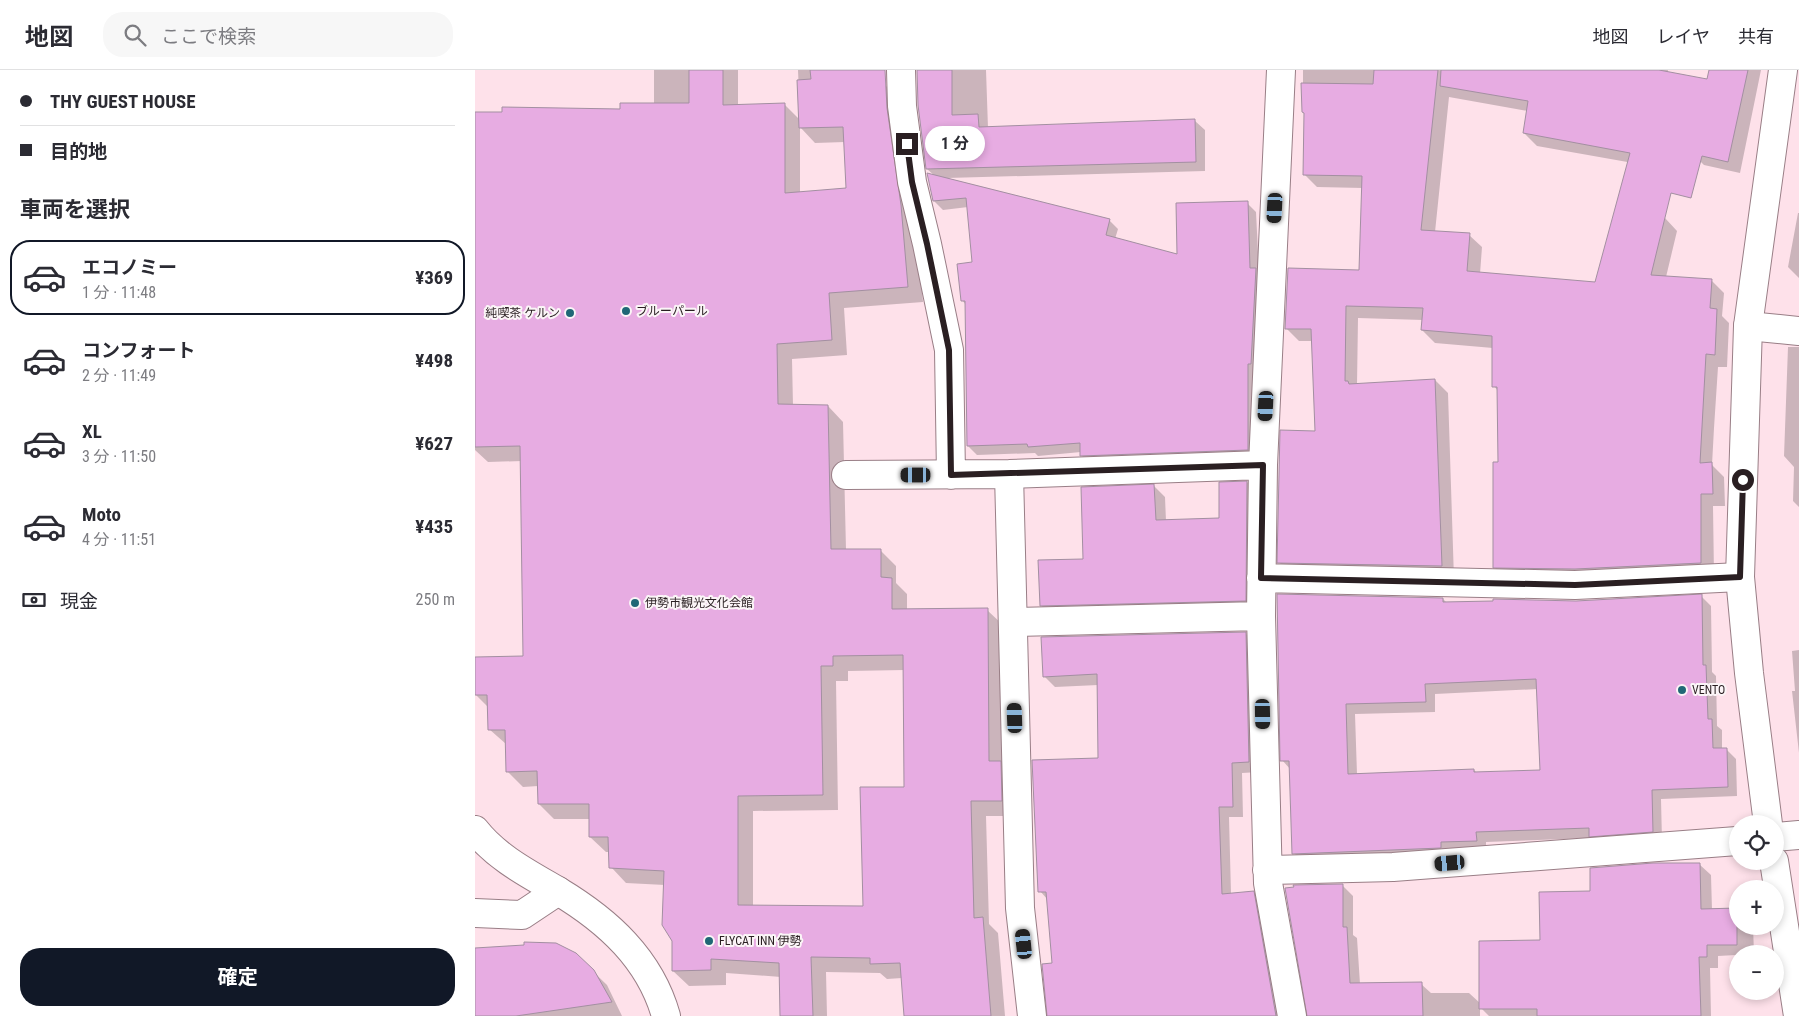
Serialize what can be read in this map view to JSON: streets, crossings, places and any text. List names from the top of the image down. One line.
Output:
{"places":["ブルーパール","純喫茶 ケルン","伊勢市観光文化会館","VENTO","FLYCAT INN 伊勢"],"page":{"header":"地図","search":"ここで検索","nav":["地図","レイヤ","共有"],"banner":["THY GUEST HOUSE","目的地"],"bubble":"1 分","heading":"車両を選択","list":[{"name":"エコノミー","note":"1 分 · 11:48","value":"¥369"},{"name":"コンフォート","note":"2 分 · 11:49","value":"¥498"},{"name":"XL","note":"3 分 · 11:50","value":"¥627"},{"name":"Moto","note":"4 分 · 11:51","value":"¥435"}],"pay":["現金","250 m"],"map_buttons":["+","−"],"buttons":"確定"}}
